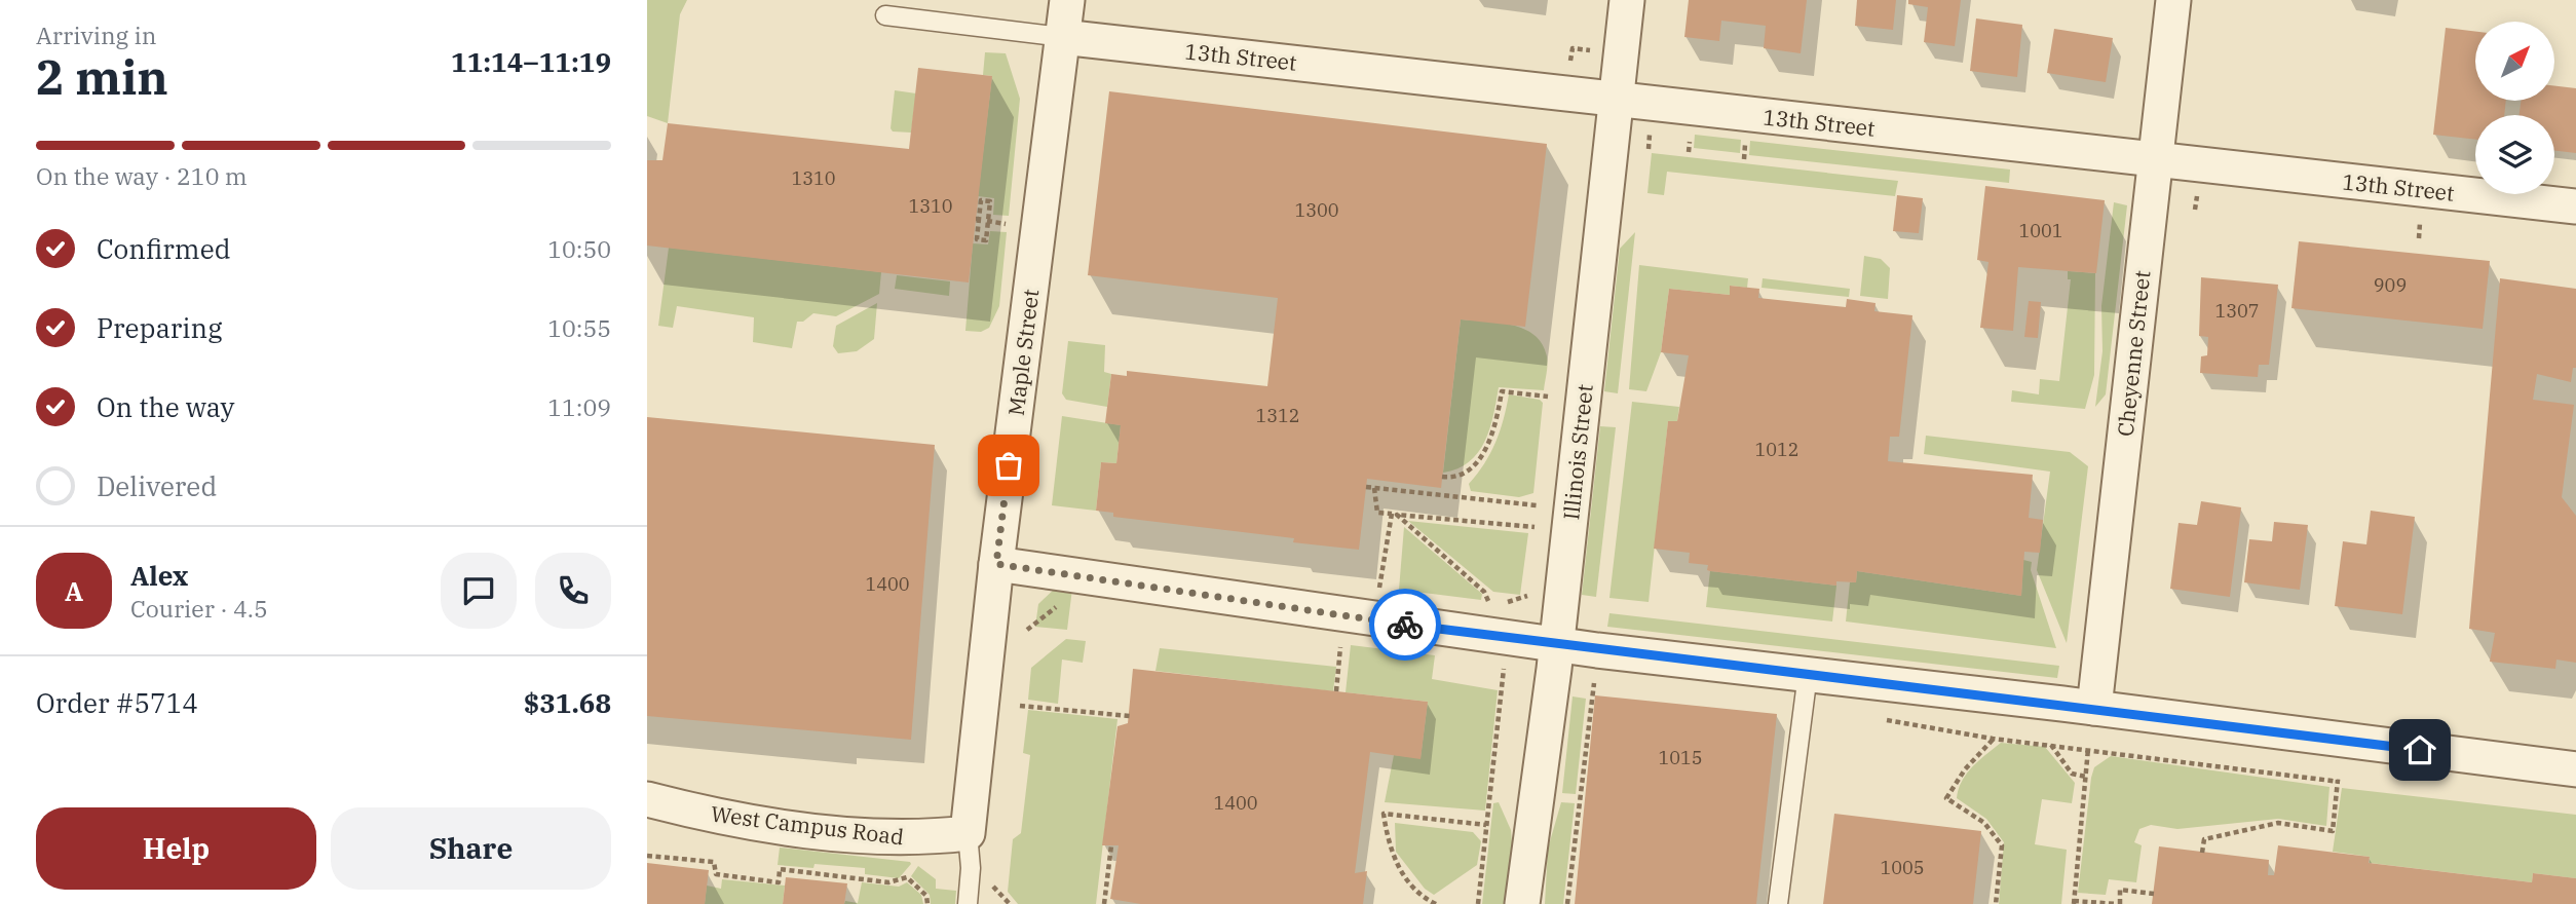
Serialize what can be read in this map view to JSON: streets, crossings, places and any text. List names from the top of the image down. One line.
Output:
{"streets":{"street":["13th Street","Maple Street","Cheyenne Street","Illinois Street","West Campus Road"]},"crossings":[["13th Street","Maple Street"],["13th Street","Cheyenne Street"],["13th Street","Illinois Street"],["Maple Street","West Campus Road"]],"house_numbers":["1310","1310","1300","1001","909","1307","1312","1012","1400","1015","1400","1005"],"north":"top right","page":{"heading":["2 min","Arriving in","11:14–11:19"],"panel":["Alex","Courier · 4.5","Order #5714","$31.68"],"bar":"On the way · 210 m","list":[["Confirmed","10:50"],["Preparing","10:55"],["On the way","11:09"],"Delivered"],"round":"A","buttons":["Help","Share"]}}
